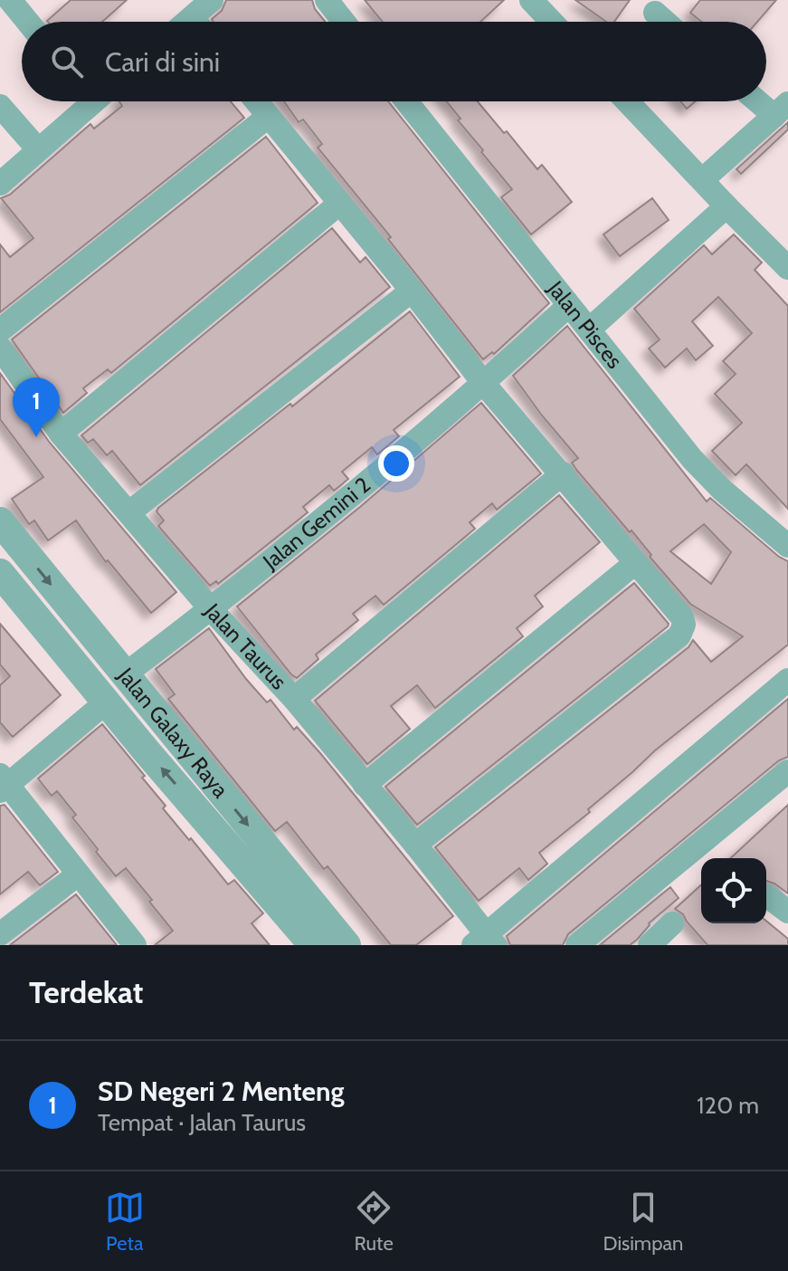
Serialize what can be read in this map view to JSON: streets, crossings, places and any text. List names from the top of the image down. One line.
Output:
{"streets":{"street":["Jalan Pisces","Jalan Gemini 2","Jalan Taurus","Jalan Galaxy Raya"]},"crossings":[["Jalan Pisces","Jalan Gemini 2"],["Jalan Gemini 2","Jalan Taurus"],["Jalan Gemini 2","Jalan Galaxy Raya"]],"page":{"search":"Cari di sini","pins":"1","heading":"Terdekat","list":[{"mark":"1","name":"SD Negeri 2 Menteng","note":"Tempat · Jalan Taurus","value":"120 m"}],"nav":["Peta","Rute","Disimpan"]}}
